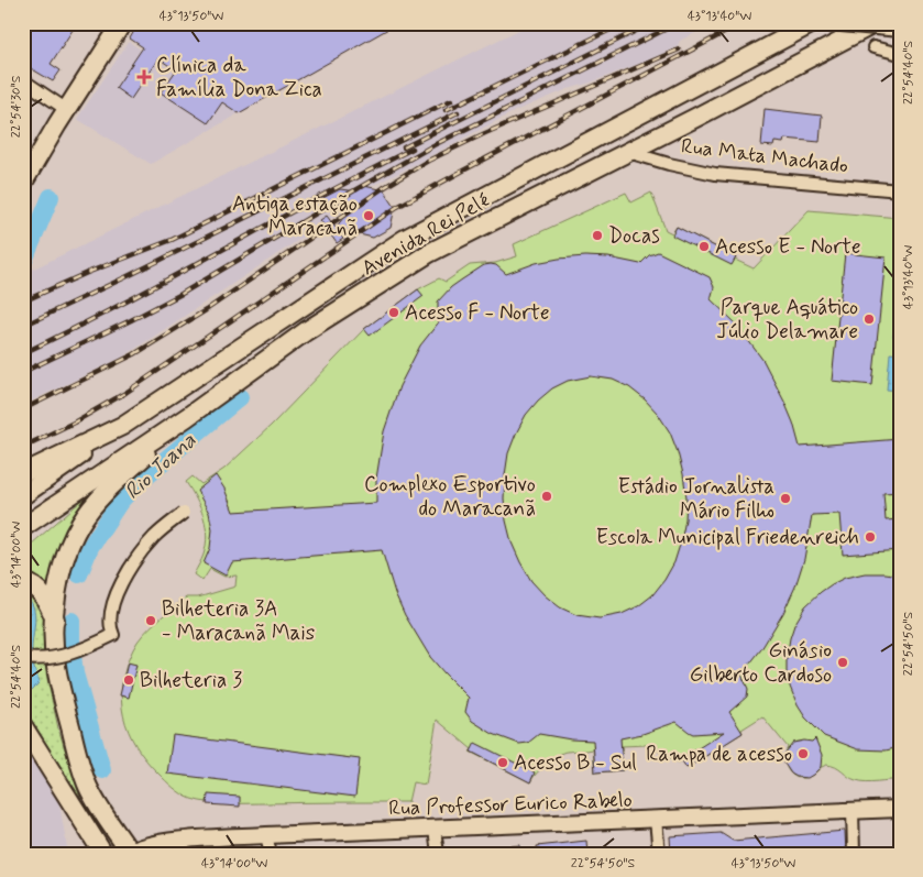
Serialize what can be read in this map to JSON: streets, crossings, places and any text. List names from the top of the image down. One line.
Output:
{"streets":{"main road":["Avenida Rei Pelé"],"street":["Rua Mata Machado","Rua Professor Eurico Rabelo"]},"crossings":[["Rua Mata Machado","Avenida Rei Pelé"]],"water":["Rio Joana"],"places":{"health":["Clínica da Família Dona Zica"],"other":["Antiga estação Maracanã","Docas","Acesso E - Norte","Acesso F - Norte","Parque Aquático Júlio Delamare","Complexo Esportivo do Maracanã","Estádio Jornalista Mário Filho","Escola Municipal Friedenreich","Bilheteria 3A - Maracanã Mais","Ginásio Gilberto Cardoso","Bilheteria 3","Rampa de acesso","Acesso B - Sul"]},"coordinates":["43°13'50\"W","43°13'40\"W","22°54'40\"S","22°54'30\"S","43°14'00\"W","22°54'50\"S"]}
